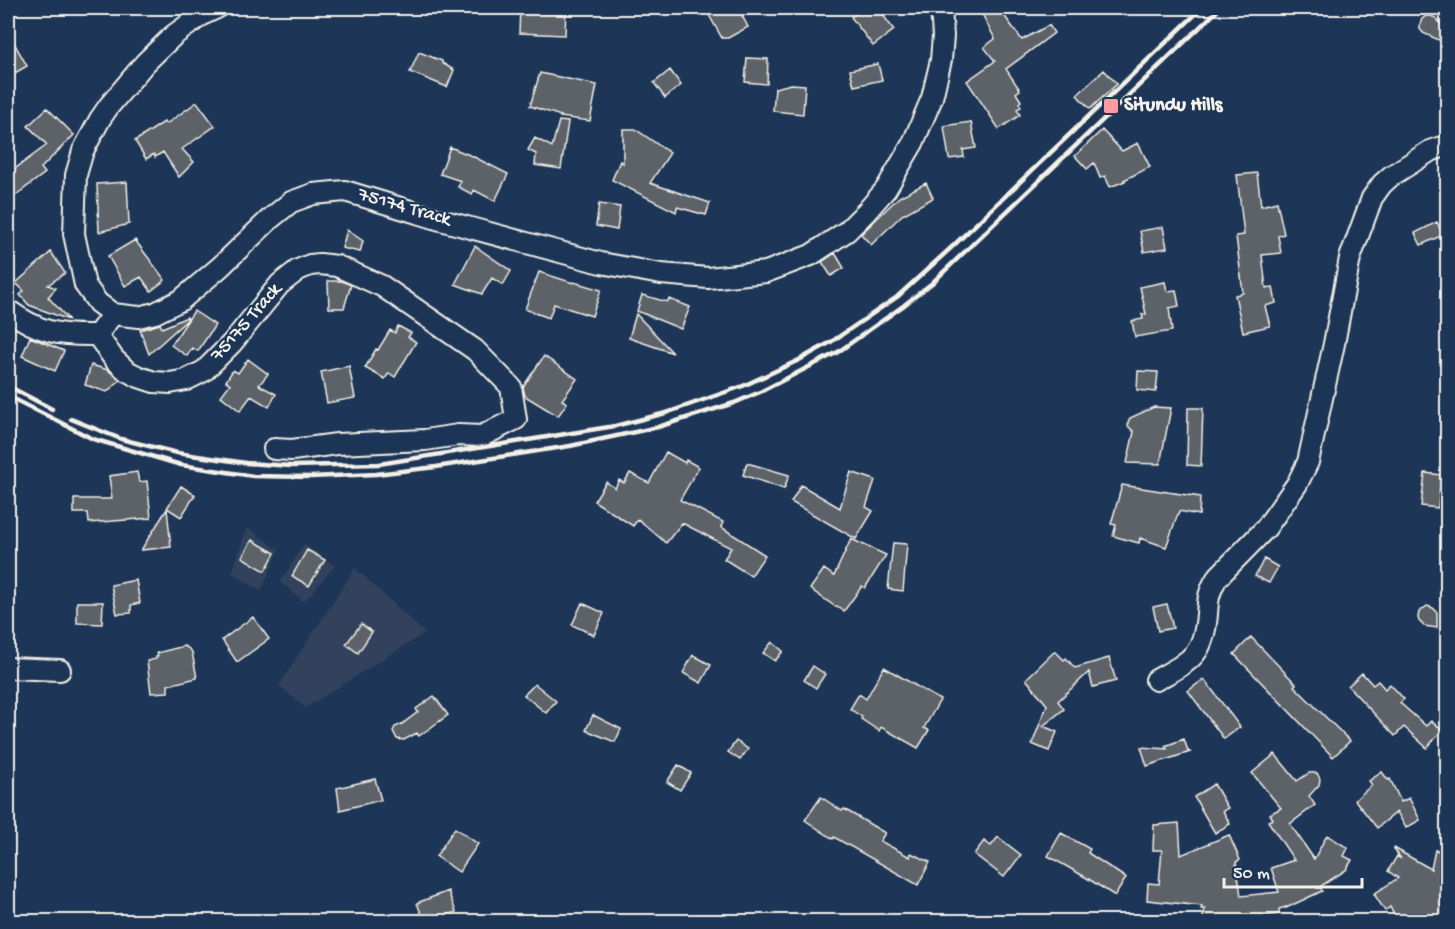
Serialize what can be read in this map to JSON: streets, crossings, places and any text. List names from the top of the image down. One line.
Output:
{"streets":{"street":["75174 Track","75175 Track"]},"places":{"transit":["Situndu Hills"]},"scale_bar":"50 m"}
